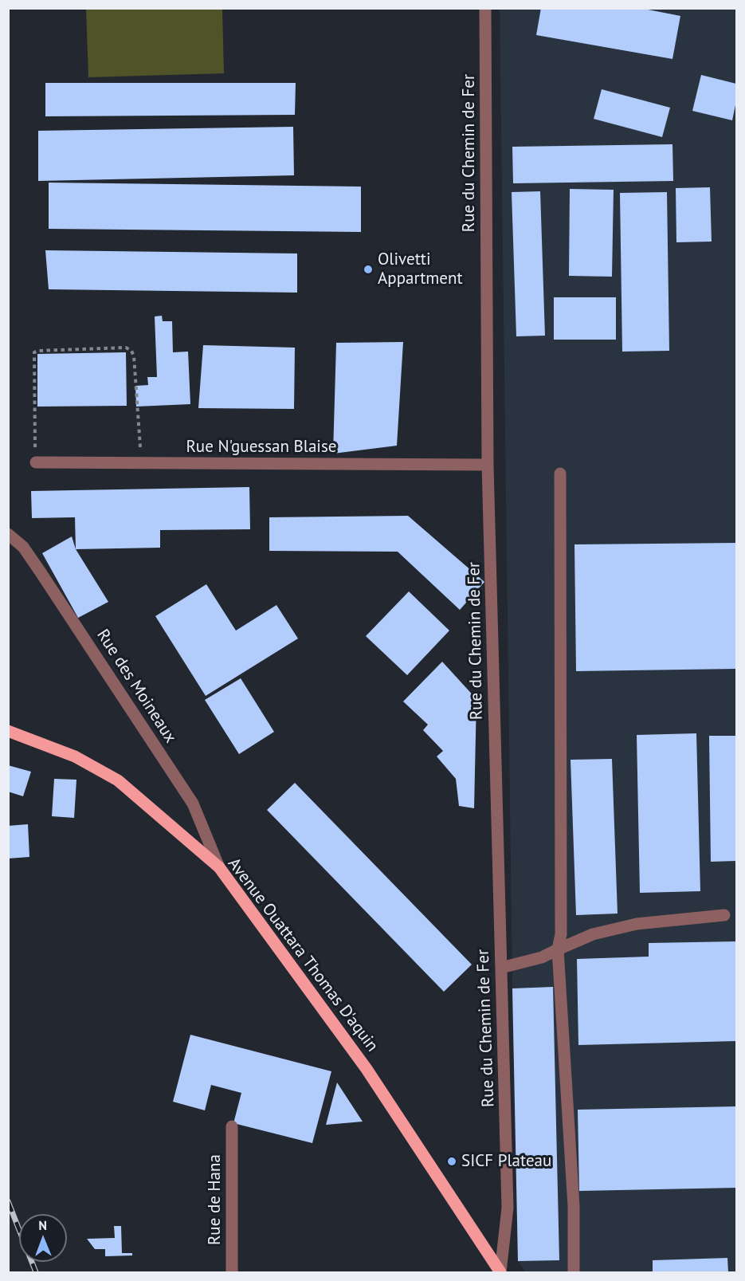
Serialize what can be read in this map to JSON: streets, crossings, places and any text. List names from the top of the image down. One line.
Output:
{"streets":{"main road":["Avenue Ouattara Thomas D'aquin"],"street":["Rue du Chemin de Fer","Rue N'guessan Blaise","Rue des Moineaux","Rue de Hana"]},"crossings":[["Rue du Chemin de Fer","Rue N'guessan Blaise"],["Rue du Chemin de Fer","Avenue Ouattara Thomas D'aquin"],["Rue des Moineaux","Avenue Ouattara Thomas D'aquin"]],"places":["Olivetti Appartment","SICF Plateau"],"north":"top"}
